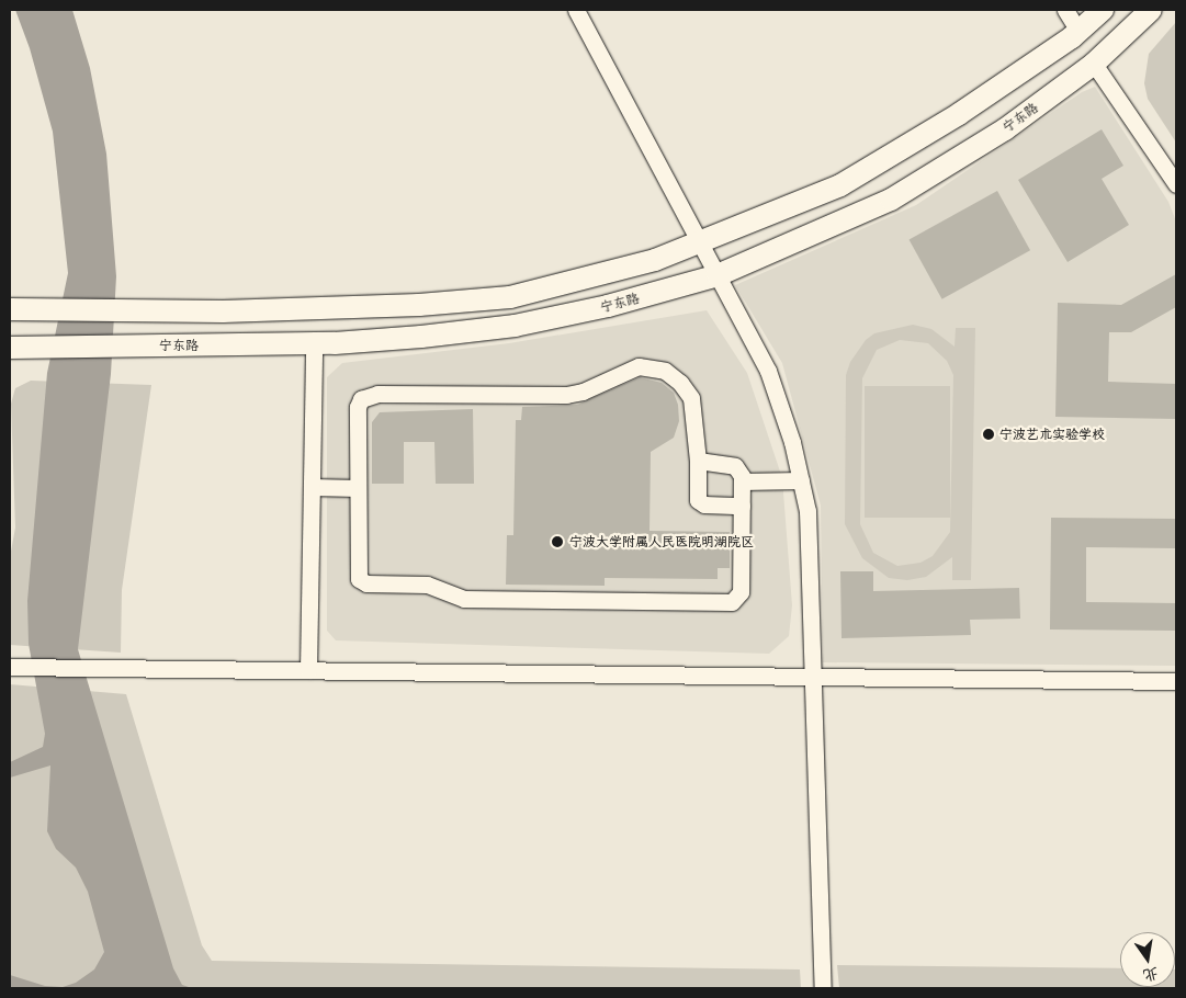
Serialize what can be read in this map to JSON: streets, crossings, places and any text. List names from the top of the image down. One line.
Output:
{"streets":{"main road":["宁东路"]},"places":["宁波艺术实验学校","宁波大学附属人民医院明湖院区"],"north":"bottom"}
